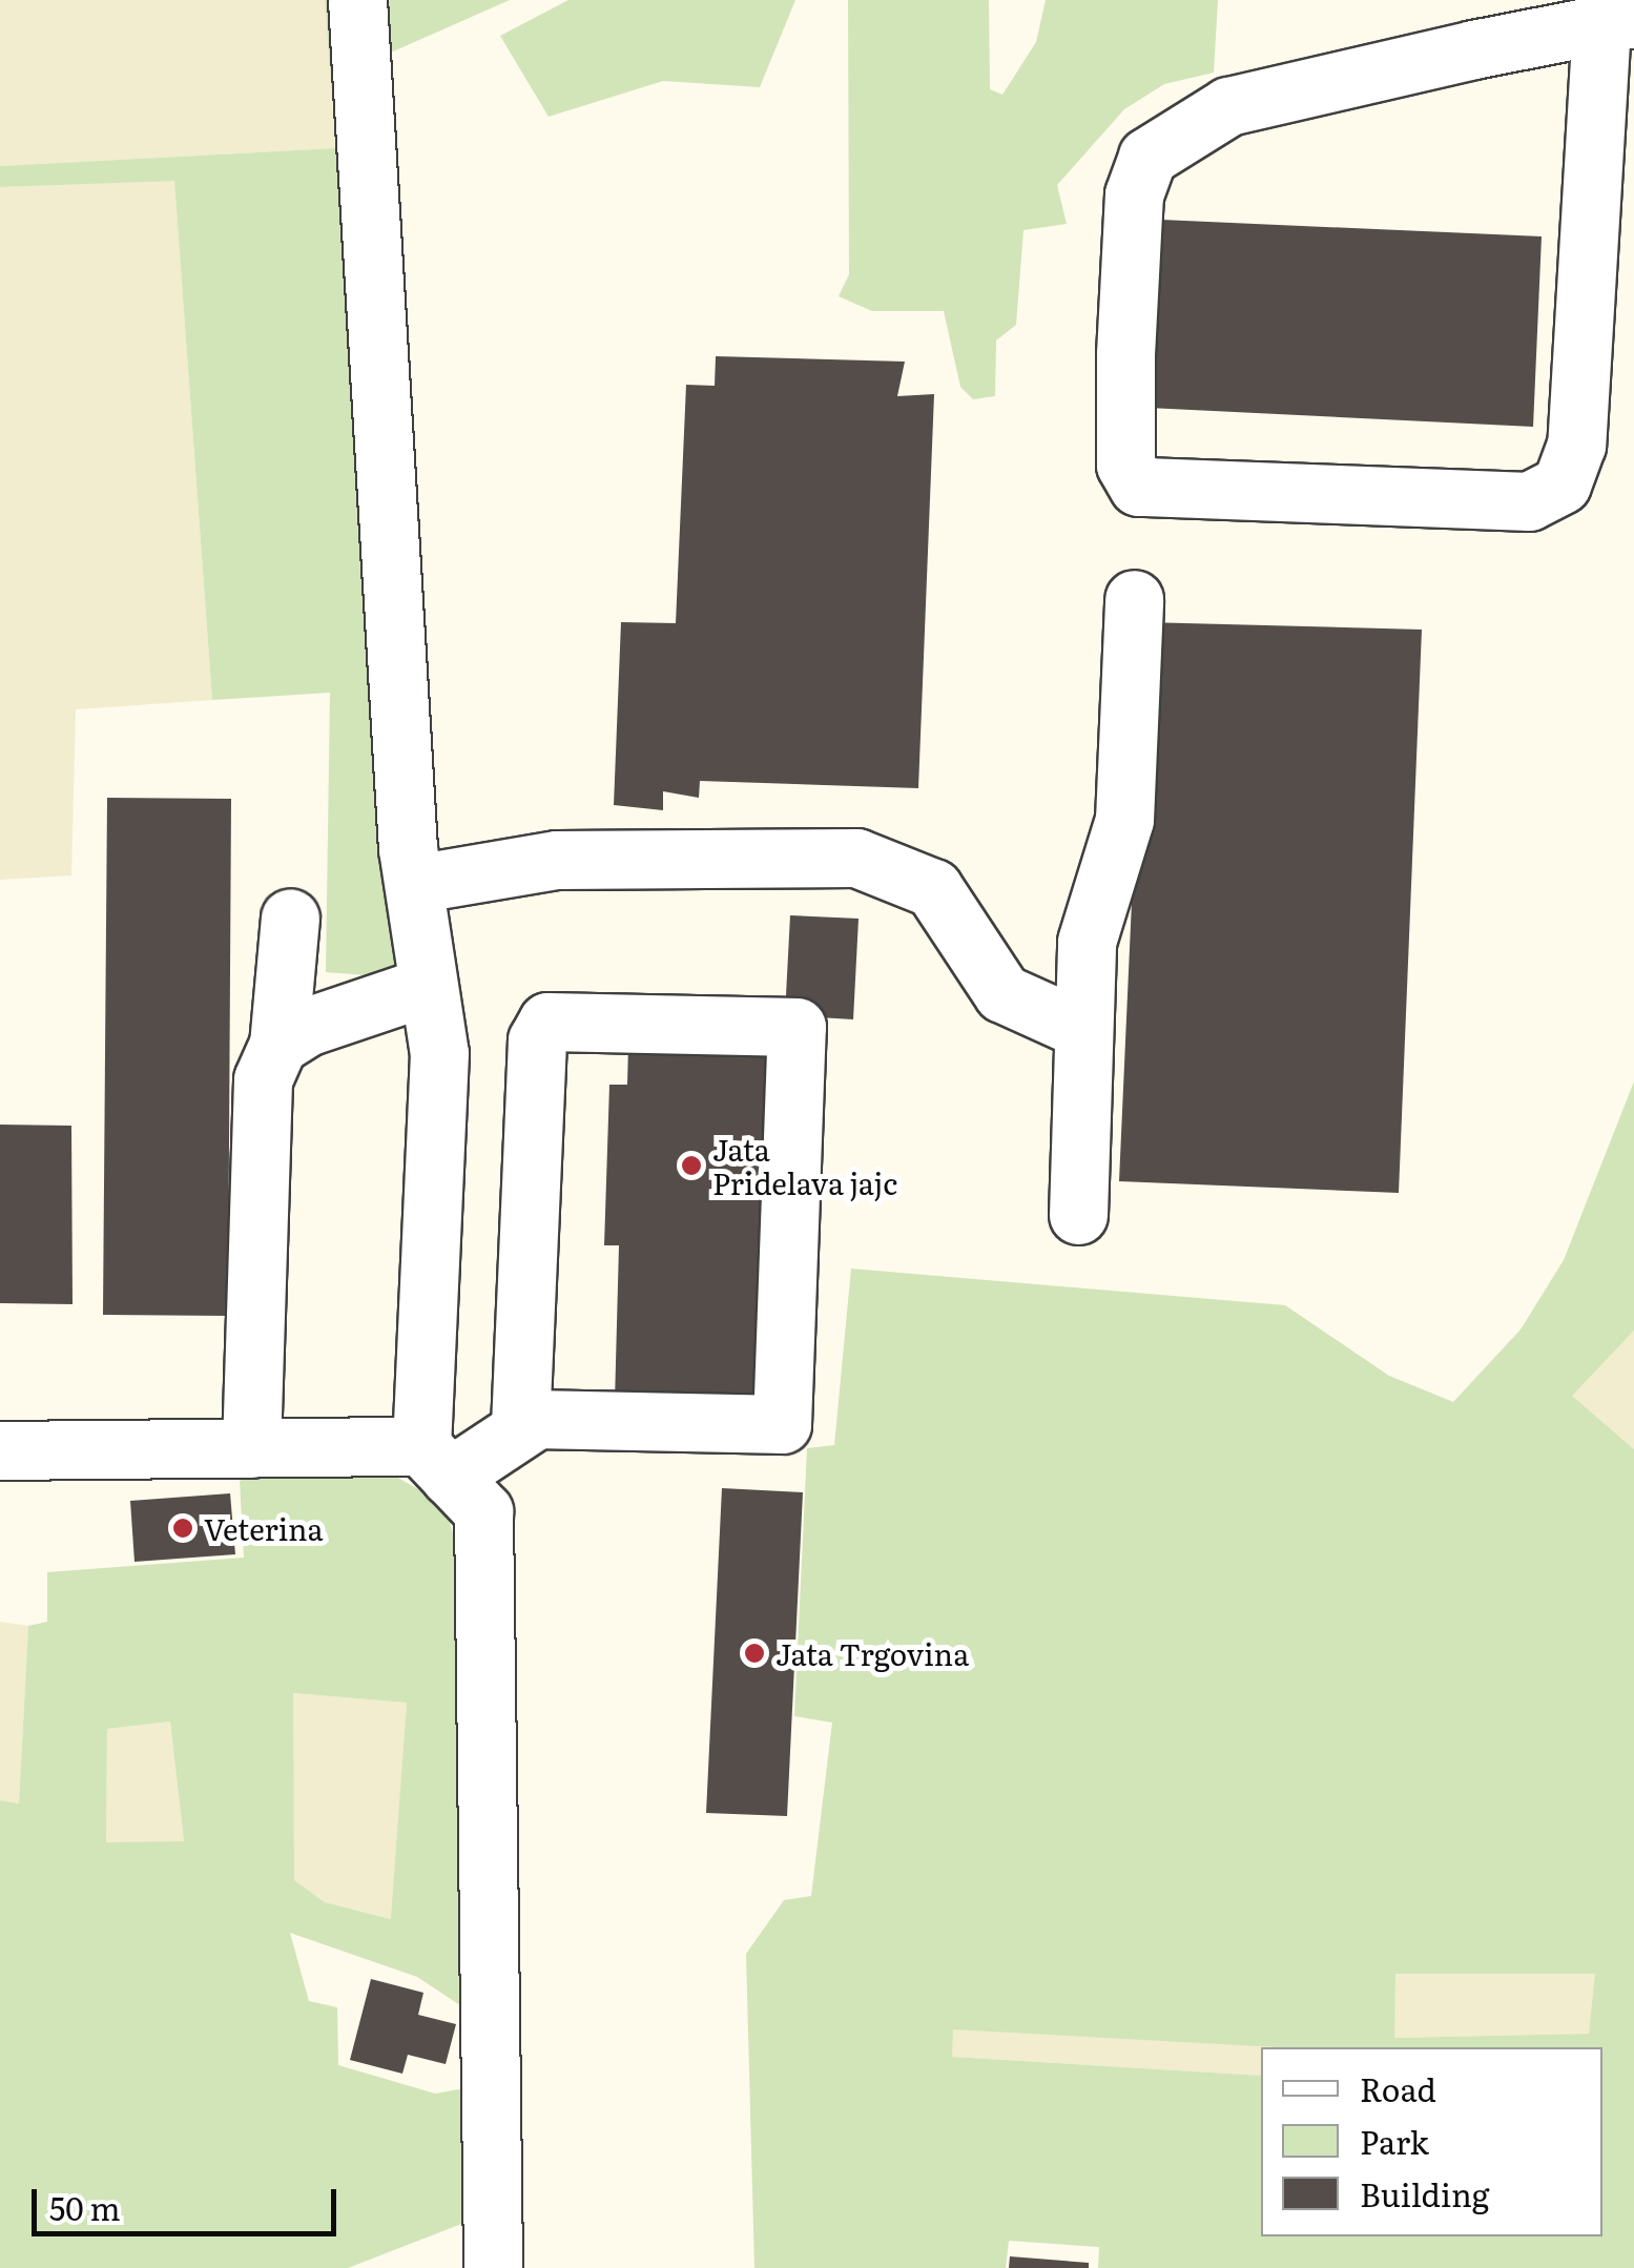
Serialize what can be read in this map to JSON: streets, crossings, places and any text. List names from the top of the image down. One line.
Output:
{"places":["Jata Pridelava jajc","Veterina","Jata Trgovina"],"legend":["Road","Park","Building"],"scale_bar":"50 m"}
